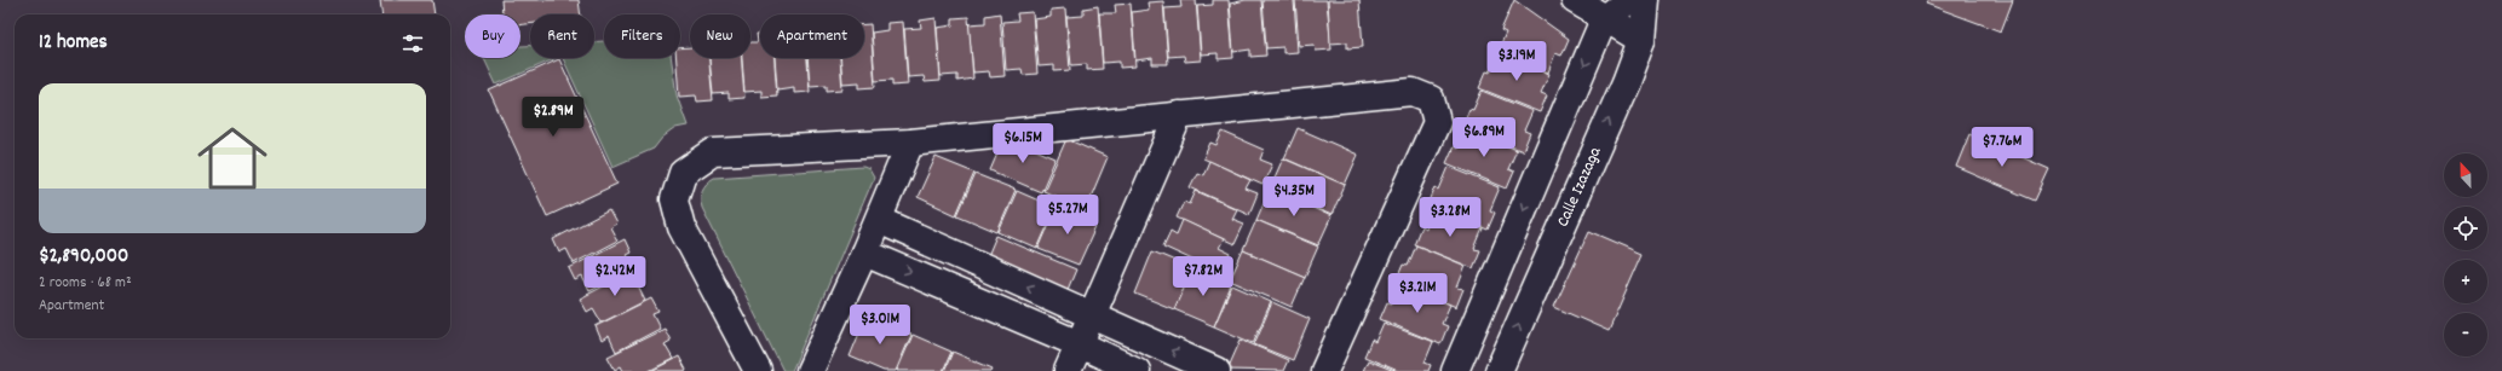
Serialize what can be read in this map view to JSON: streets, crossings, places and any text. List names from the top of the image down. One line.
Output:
{"streets":{"street":["Calle Izazaga"]},"north":"top","page":{"chip":["Buy","Rent","Filters","New","Apartment"],"heading":"12 homes","price":["$3.19M","$2.89M","$6.89M","$6.15M","$7.76M","$4.35M","$5.27M","$3.28M","$2.42M","$7.82M","$3.21M","$3.01M"],"list":[{"name":"$2,890,000","note":"2 rooms · 68 m² · Apartment"}],"map_buttons":["+","−"]}}
